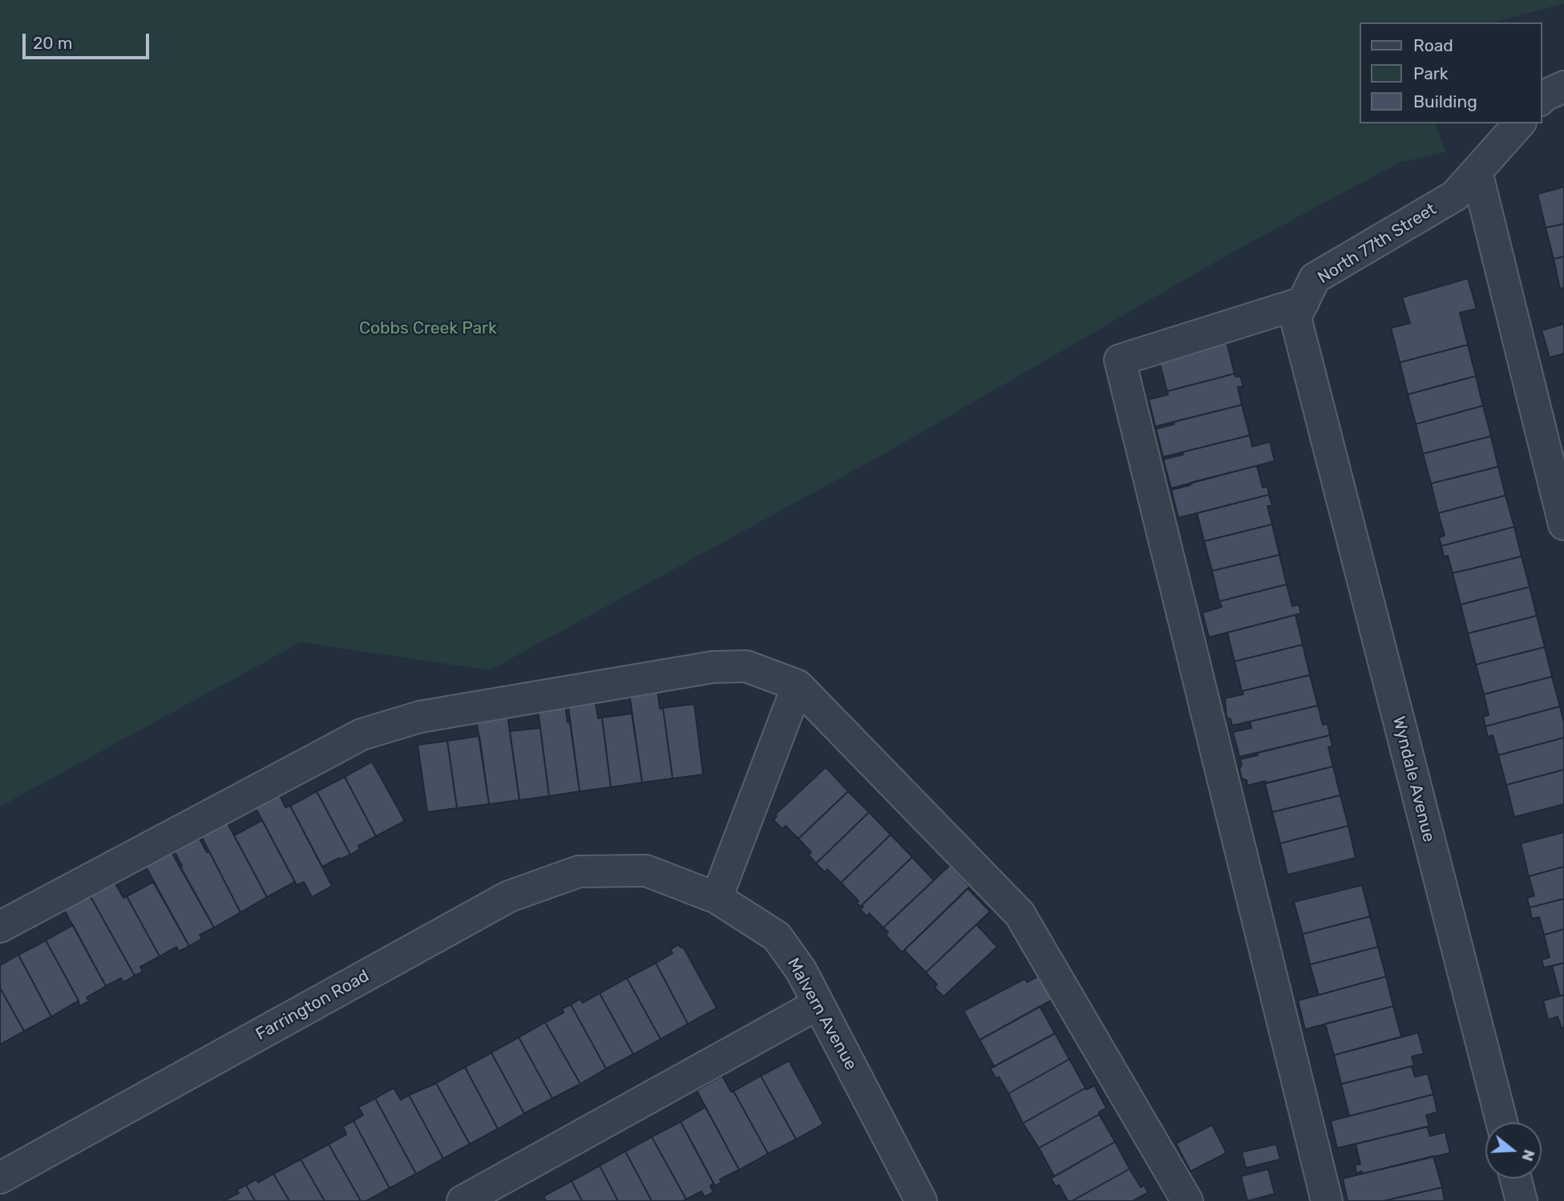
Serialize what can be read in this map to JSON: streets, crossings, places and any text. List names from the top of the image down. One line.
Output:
{"streets":{"street":["North 77th Street","Wyndale Avenue","Farrington Road","Malvern Avenue"]},"crossings":[["North 77th Street","Wyndale Avenue"],["Farrington Road","Malvern Avenue"]],"parks":["Cobbs Creek Park"],"legend":["Road","Park","Building"],"scale_bar":"20 m","north":"right"}
